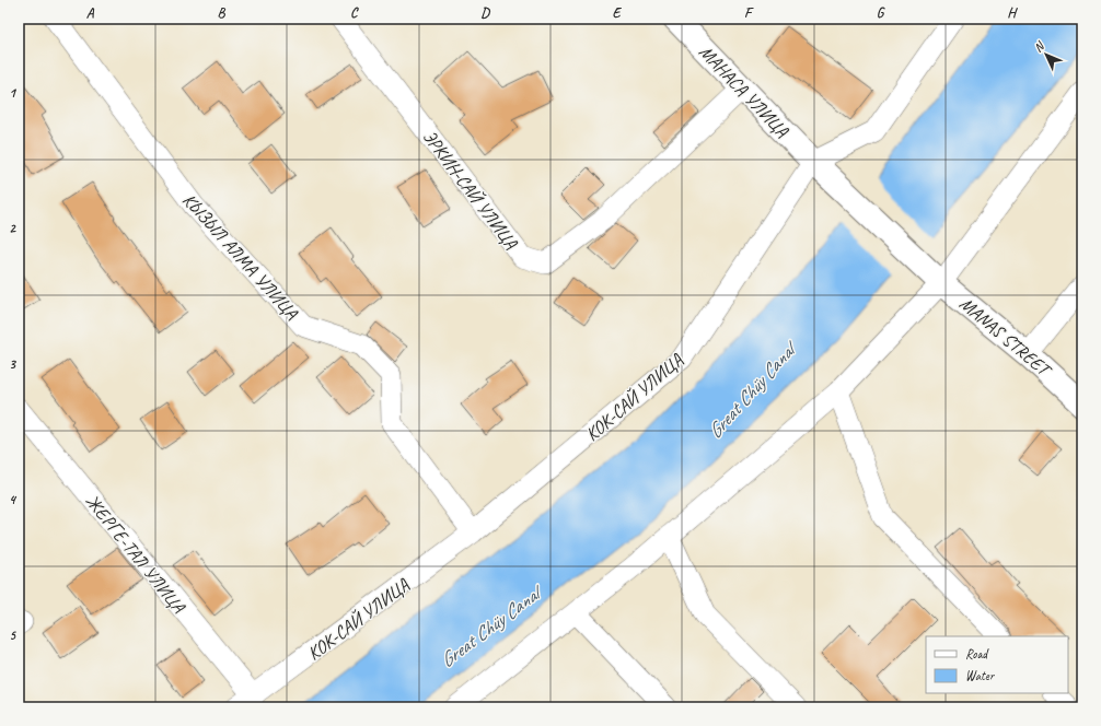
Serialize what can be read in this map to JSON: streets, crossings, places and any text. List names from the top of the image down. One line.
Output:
{"streets":{"street":["МАНАСА УЛИЦА","ЭРКИН-САЙ УЛИЦА","КЫЗЫЛ АЛМА УЛИЦА","MANAS STREET","КОК-САЙ УЛИЦА","ЖЕРГЕ-ТАЛ УЛИЦА"]},"crossings":[["МАНАСА УЛИЦА","ЭРКИН-САЙ УЛИЦА"],["МАНАСА УЛИЦА","MANAS STREET"],["МАНАСА УЛИЦА","КОК-САЙ УЛИЦА"],["КЫЗЫЛ АЛМА УЛИЦА","КОК-САЙ УЛИЦА"],["КОК-САЙ УЛИЦА","ЖЕРГЕ-ТАЛ УЛИЦА"]],"water":["Great Chüy Canal"],"legend":["Road","Water"],"north":"top left","grid":{"columns":["A","B","C","D","E","F","G","H"],"rows":["1","2","3","4","5"]}}
